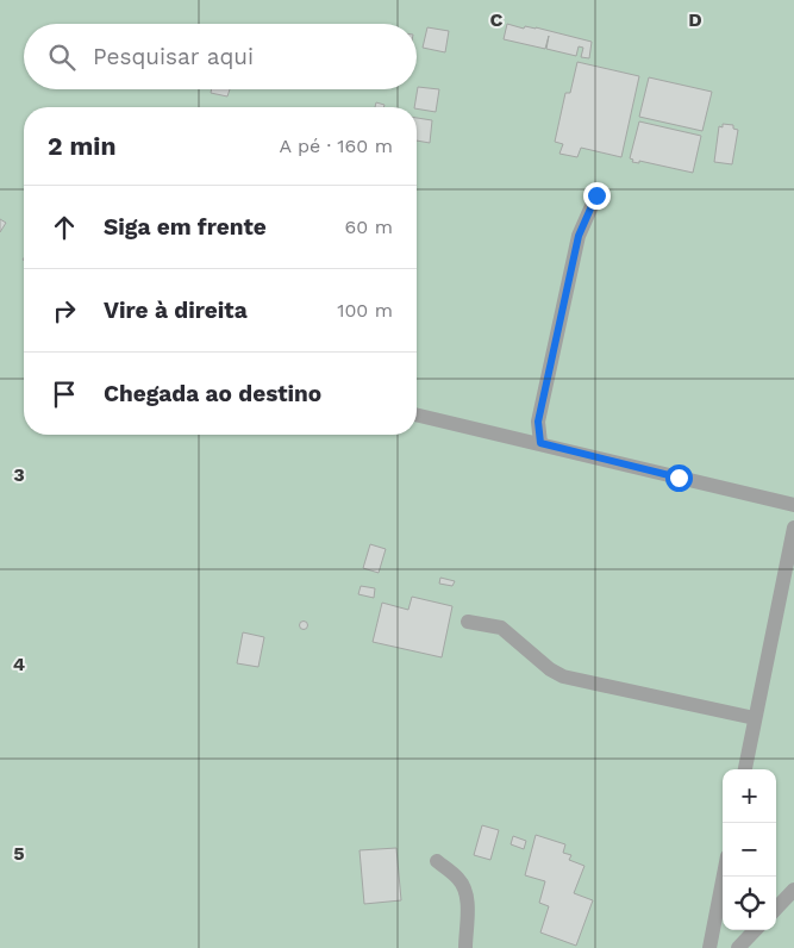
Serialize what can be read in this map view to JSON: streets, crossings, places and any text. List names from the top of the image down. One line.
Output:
{"page":{"search":"Pesquisar aqui","heading":["2 min","A pé · 160 m"],"list":[["Siga em frente","60 m"],["Vire à direita","100 m"],"Chegada ao destino"],"map_buttons":["+","−"]},"grid":{"columns":["C","D"],"rows":["3","4","5"]}}
